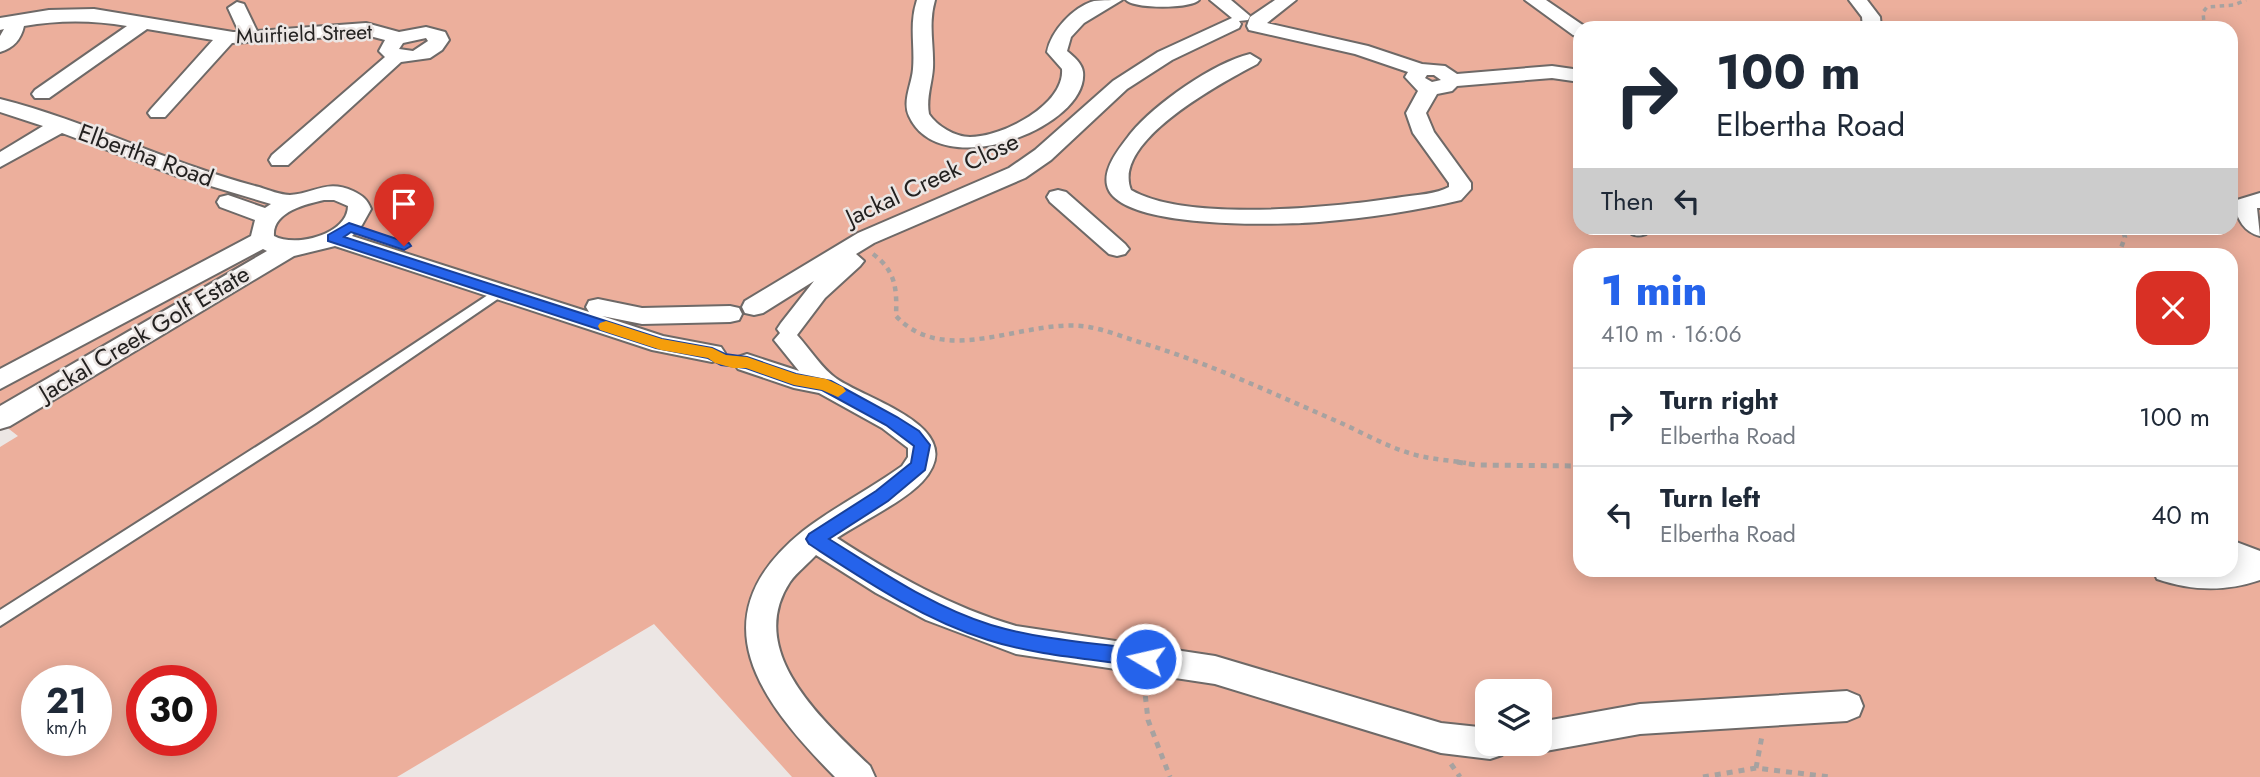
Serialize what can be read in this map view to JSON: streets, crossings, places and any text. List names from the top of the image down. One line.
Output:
{"streets":{"street":["Muirfield Street","Elbertha Road","Jackal Creek Close","Jackal Creek Golf Estate"]},"crossings":[["Elbertha Road","Jackal Creek Golf Estate"]],"page":{"turn":["100 m","Elbertha Road"],"then":"Then","heading":["1 min","410 m · 16:06"],"list":[{"name":"Turn right","note":"Elbertha Road","value":"100 m"},{"name":"Turn left","note":"Elbertha Road","value":"40 m"}],"speed":"21 km/h","limit":"30"}}
